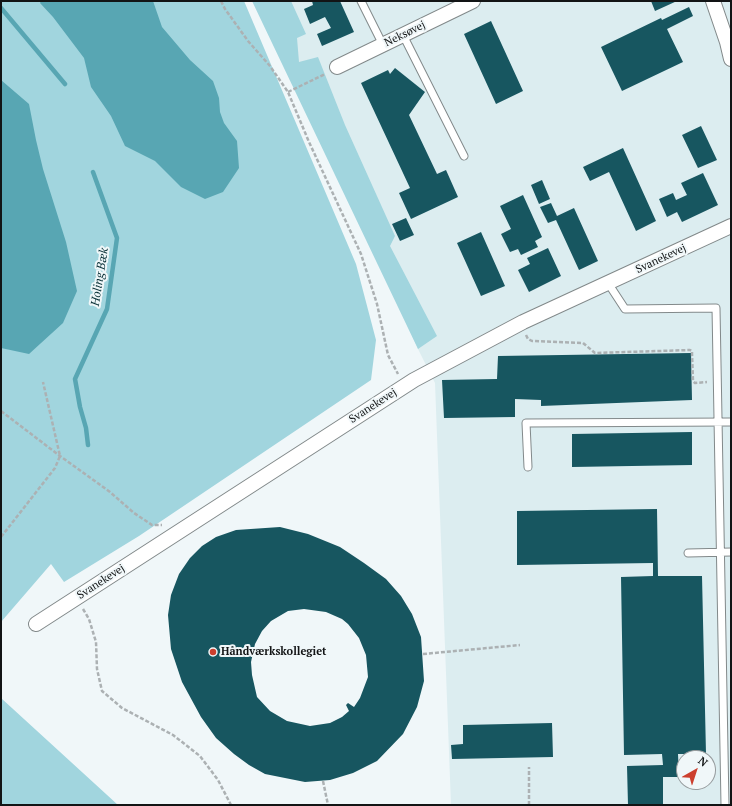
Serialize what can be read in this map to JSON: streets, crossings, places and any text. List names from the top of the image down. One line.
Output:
{"streets":{"street":["Neksøvej","Svanekevej"]},"water":["Holing Bæk"],"places":["Håndværkskollegiet"],"north":"top right"}
